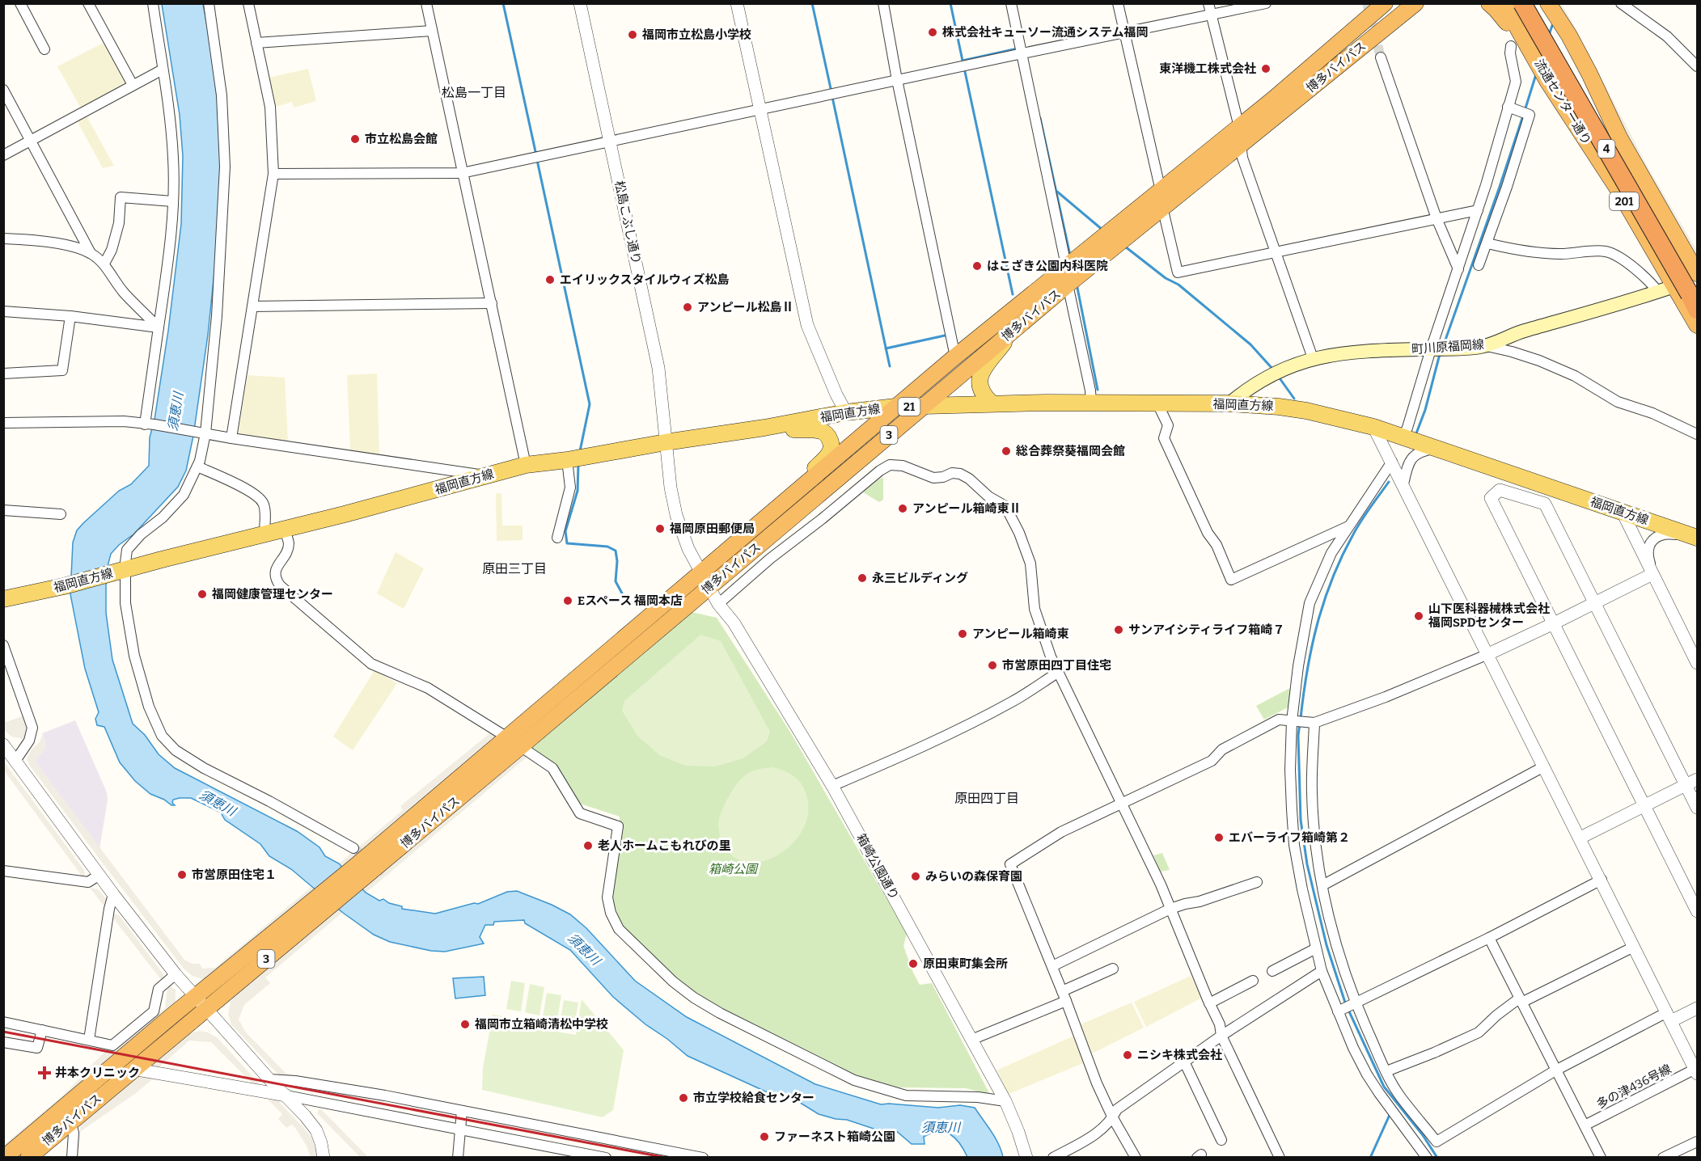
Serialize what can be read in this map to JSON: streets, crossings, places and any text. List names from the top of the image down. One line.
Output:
{"streets":{"highway":["博多バイパス","流通センター通り","4","201","3"],"main road":["町川原福岡線","福岡直方線","21"],"street":["松島こぶし通り","箱崎公園通り","多の津436号線"]},"crossings":[["博多バイパス","松島こぶし通り"],["博多バイパス","福岡直方線"],["博多バイパス","箱崎公園通り"],["流通センター通り","町川原福岡線"],["松島こぶし通り","福岡直方線"],["松島こぶし通り","箱崎公園通り"],["町川原福岡線","福岡直方線"]],"districts":["松島一丁目","原田三丁目","原田四丁目"],"water":["須恵川"],"parks":["箱崎公園"],"places":{"other":["株式会社キューソー流通システム福岡","福岡市立松島小学校","東洋機工株式会社","市立松島会館","はこざき公園内科医院","エイリックスタイルウィズ松島","アンピール松島Ⅱ","総合葬祭葵福岡会館","アンピール箱崎東Ⅱ","福岡原田郵便局","永三ビルディング","福岡健康管理センター","Eスペース 福岡本店","山下医科器械株式会社 福岡SPDセンター","サンアイシティライフ箱崎７","アンピール箱崎東","市営原田四丁目住宅","エバーライフ箱崎第２","老人ホームこもれびの里","市営原田住宅１","みらいの森保育園","原田東町集会所","福岡市立箱崎清松中学校","ニシキ株式会社","市立学校給食センター","ファーネスト箱崎公園"],"health":["井本クリニック"]}}
